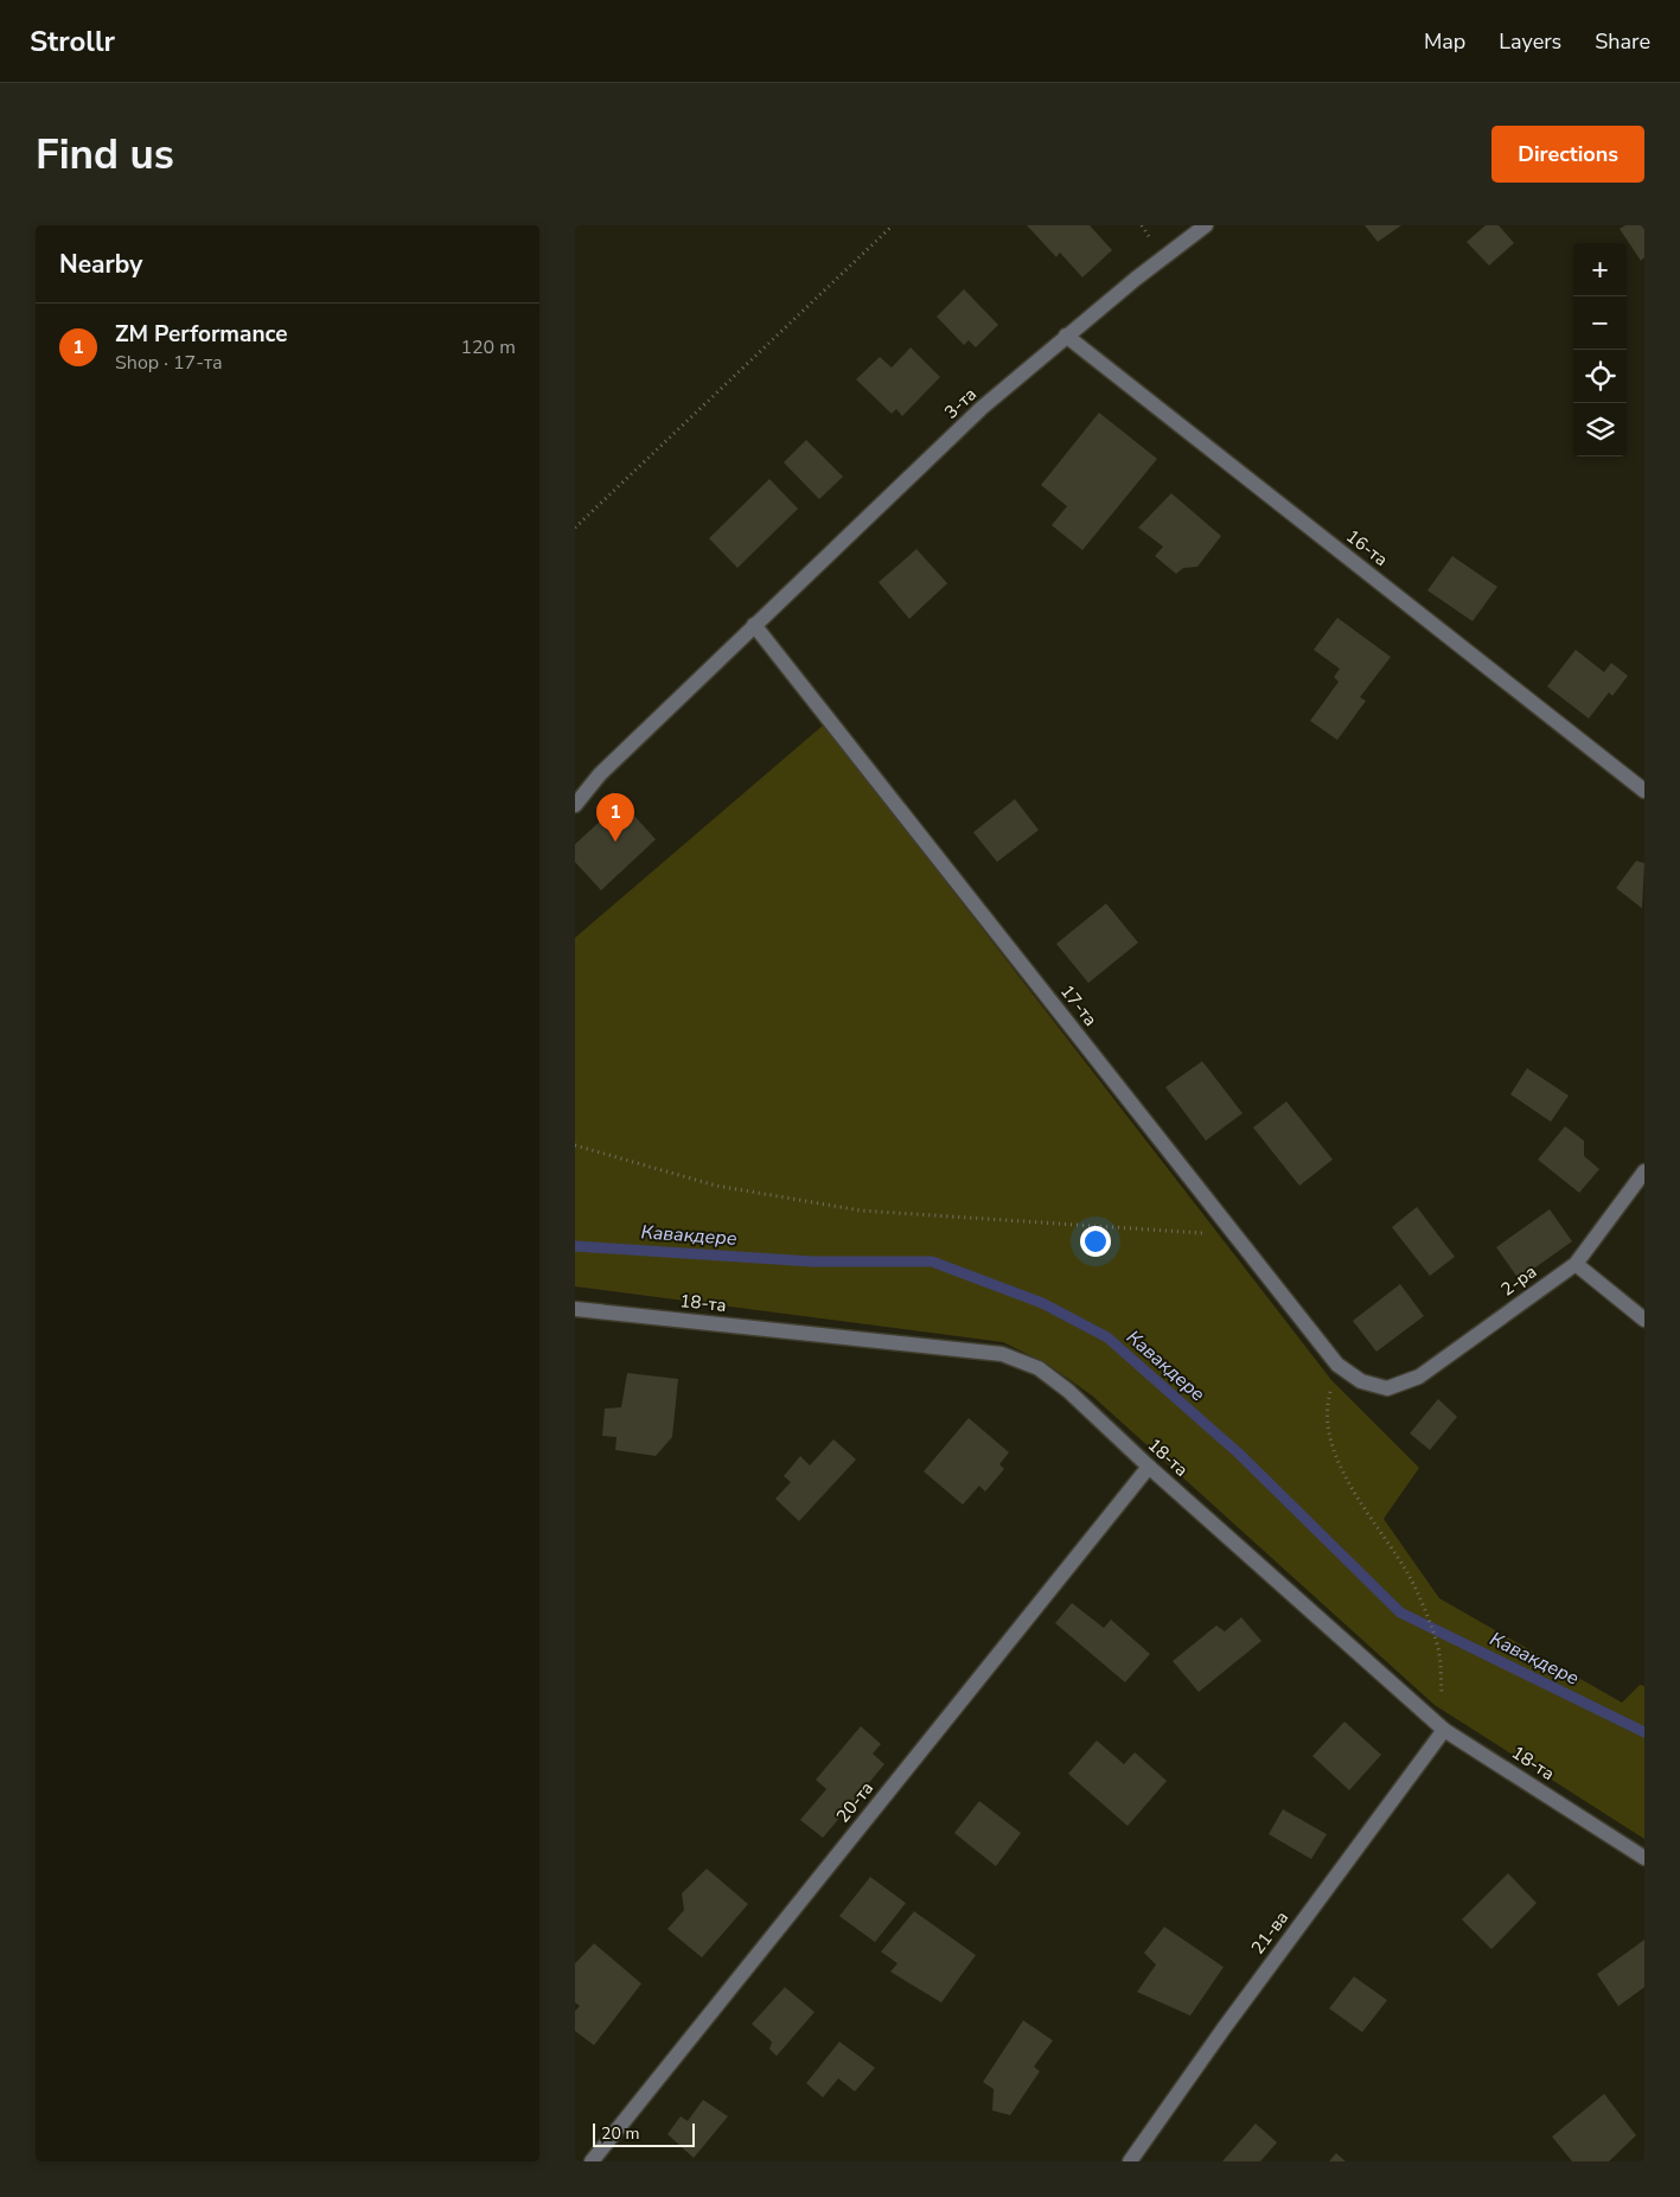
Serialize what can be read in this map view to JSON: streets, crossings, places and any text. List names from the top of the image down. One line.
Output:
{"streets":{"street":["3-та","16-та","17-та","2-ра","18-та","20-та","21-ва"]},"crossings":[["3-та","16-та"],["3-та","17-та"],["17-та","2-ра"],["18-та","20-та"],["18-та","21-ва"]],"water":["Кавакдере"],"scale_bar":"20 m","page":{"header":"Strollr","nav":["Map","Layers","Share"],"buttons":"Directions","title":"Find us","heading":"Nearby","map_buttons":["+","−"],"list":[{"mark":"1","name":"ZM Performance","note":"Shop · 17-та","value":"120 m"}],"pins":"1","scale":"20 m"}}
